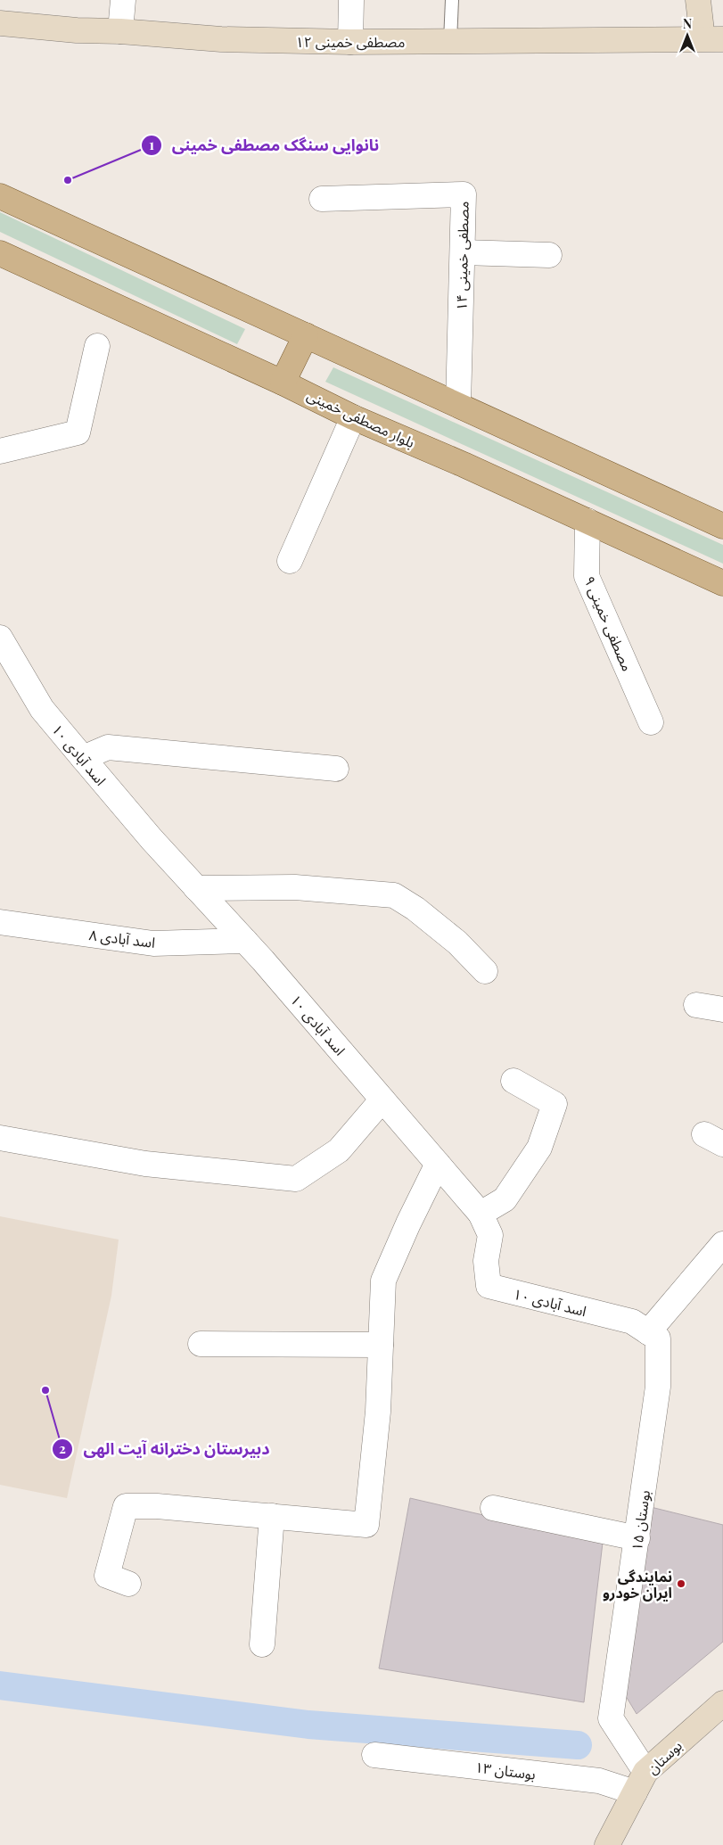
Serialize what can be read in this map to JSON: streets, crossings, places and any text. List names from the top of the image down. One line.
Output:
{"streets":{"main road":["بلوار مصطفی خمینی"],"street":["مصطفی خمینی ۱۲","مصطفی خمینی ۱۴","مصطفی خمینی ۹","اسد آبادی ۱۰","اسد آبادی ۸","بوستان ۱۵","بوستان","بوستان ۱۳"]},"crossings":[["بلوار مصطفی خمینی","مصطفی خمینی ۹"],["اسد آبادی ۱۰","اسد آبادی ۸"],["اسد آبادی ۱۰","بوستان ۱۵"],["بوستان ۱۵","بوستان"],["بوستان ۱۵","بوستان ۱۳"],["بوستان","بوستان ۱۳"]],"places":["نانوایی سنگک مصطفی خمینی","دبیرستان دخترانه آیت الهی","نمایندگی ایران خودرو"],"north":"top"}
